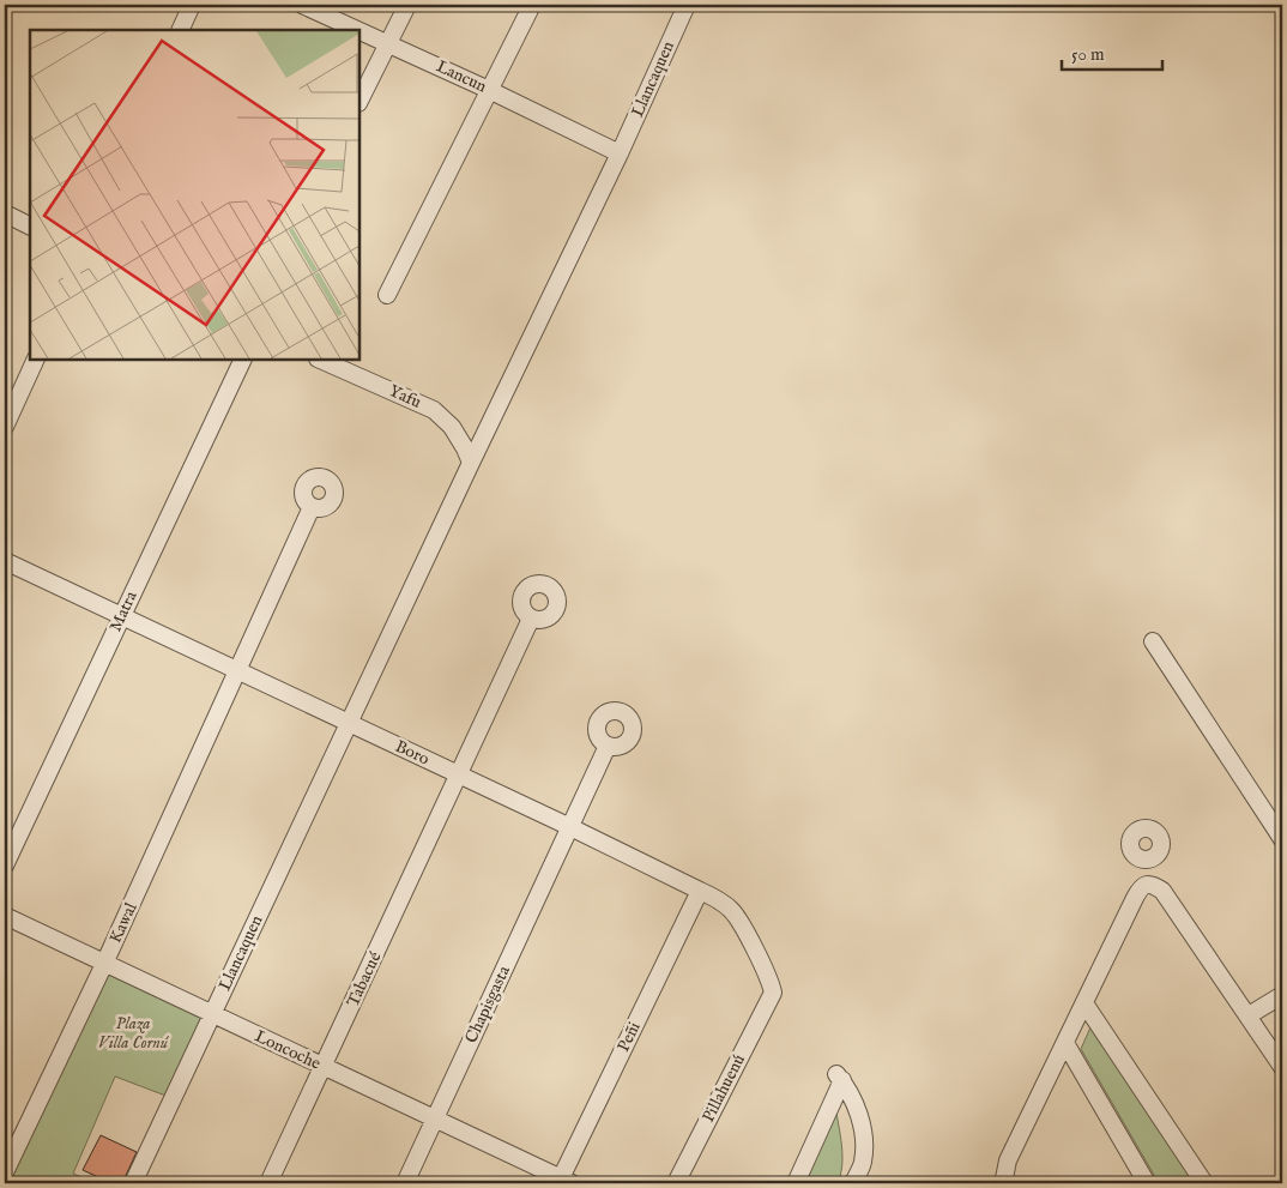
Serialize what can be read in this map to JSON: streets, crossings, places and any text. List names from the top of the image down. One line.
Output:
{"streets":{"street":["Lancun","Llancaquen","Yafu","Matra","Boro","Kawal","Tabacué","Chapisgasta","Peñi","Loncoche","Pillahuenú"]},"crossings":[["Lancun","Llancaquen"],["Llancaquen","Yafu"],["Llancaquen","Boro"],["Llancaquen","Loncoche"],["Matra","Boro"],["Boro","Kawal"],["Boro","Tabacué"],["Boro","Chapisgasta"],["Boro","Peñi"],["Boro","Pillahuenú"],["Kawal","Loncoche"],["Tabacué","Loncoche"],["Chapisgasta","Loncoche"],["Peñi","Loncoche"]],"parks":["Plaza Villa Cornú"],"scale_bar":"50 m"}
